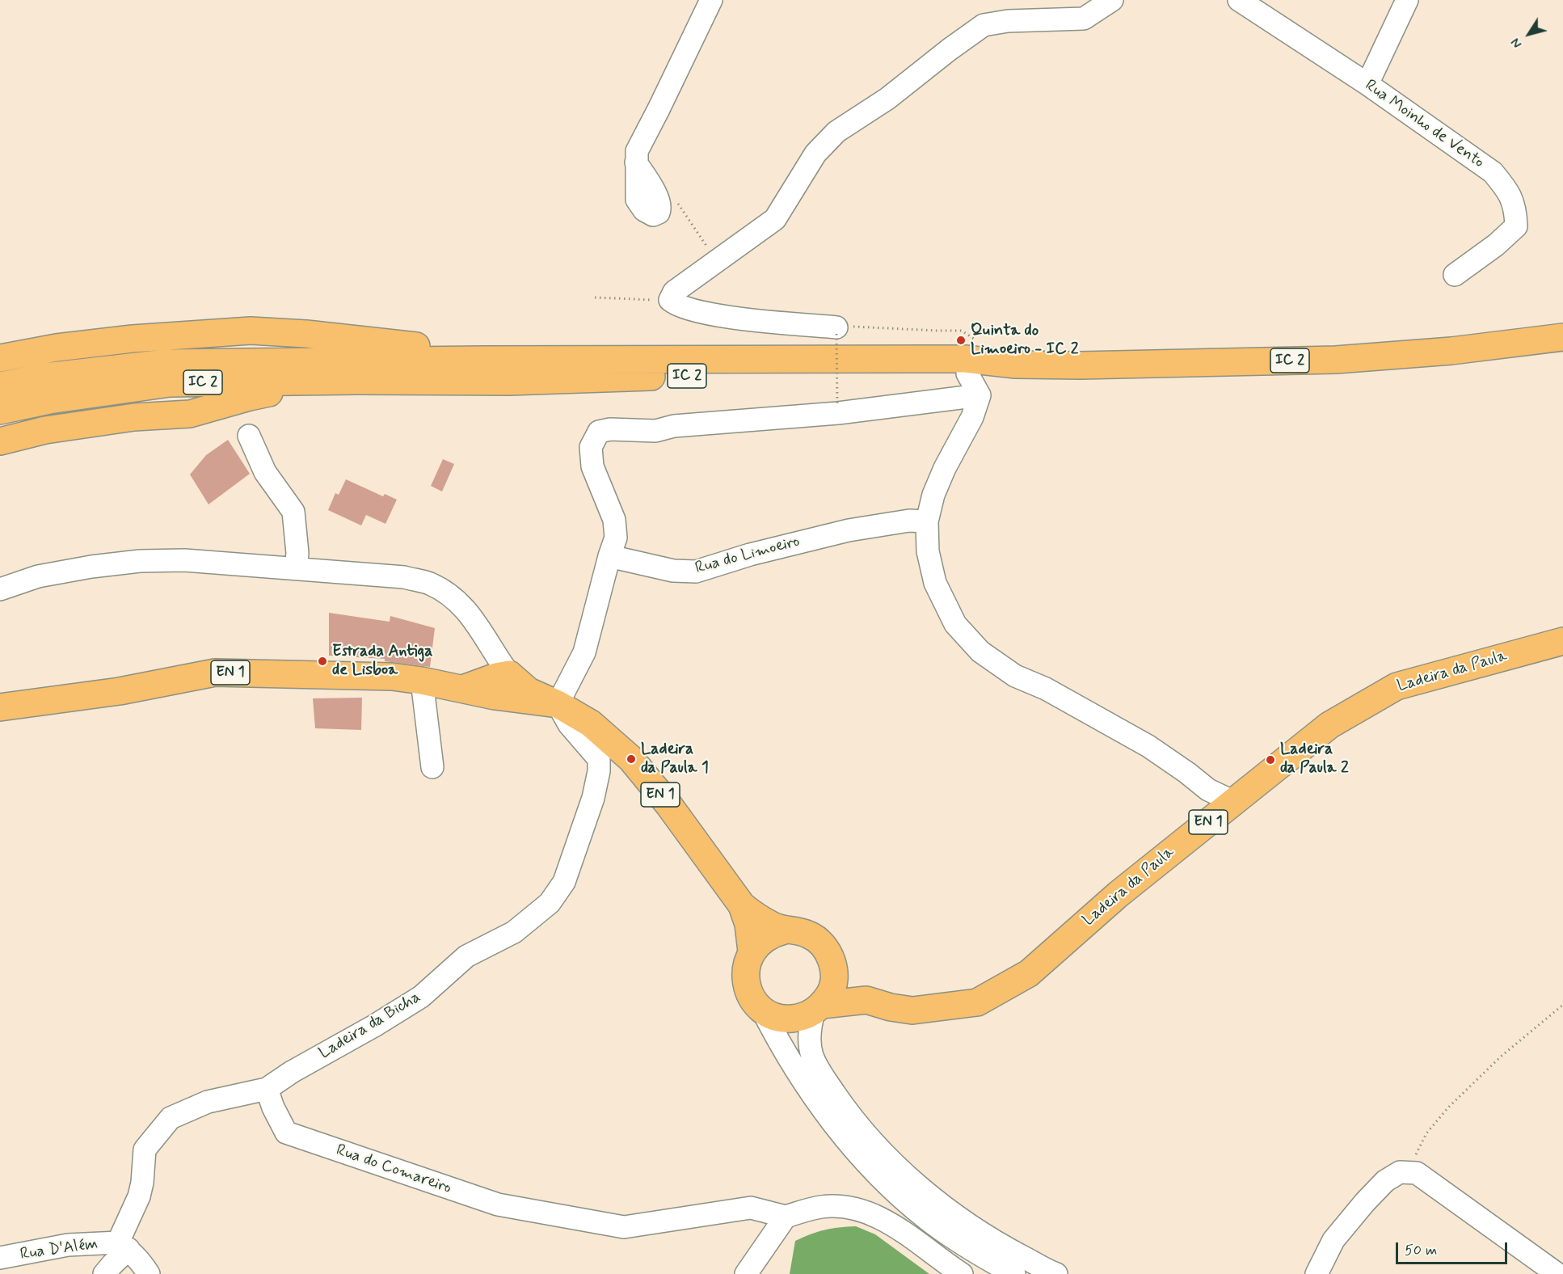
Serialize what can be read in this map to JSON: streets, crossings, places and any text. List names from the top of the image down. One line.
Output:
{"streets":{"main road":["IC 2","Ladeira da Paula","EN 1"],"street":["Rua Moinho de Vento","Rua do Limoeiro","Ladeira da Bicha","Rua do Comareiro","Rua D'Além"]},"crossings":[["Ladeira da Paula","EN 1"],["EN 1","Ladeira da Bicha"],["Ladeira da Bicha","Rua do Comareiro"]],"places":["Quinta do Limoeiro - IC 2","Estrada Antiga de Lisboa","Ladeira da Paula 1","Ladeira da Paula 2"],"scale_bar":"50 m","north":"bottom left"}
